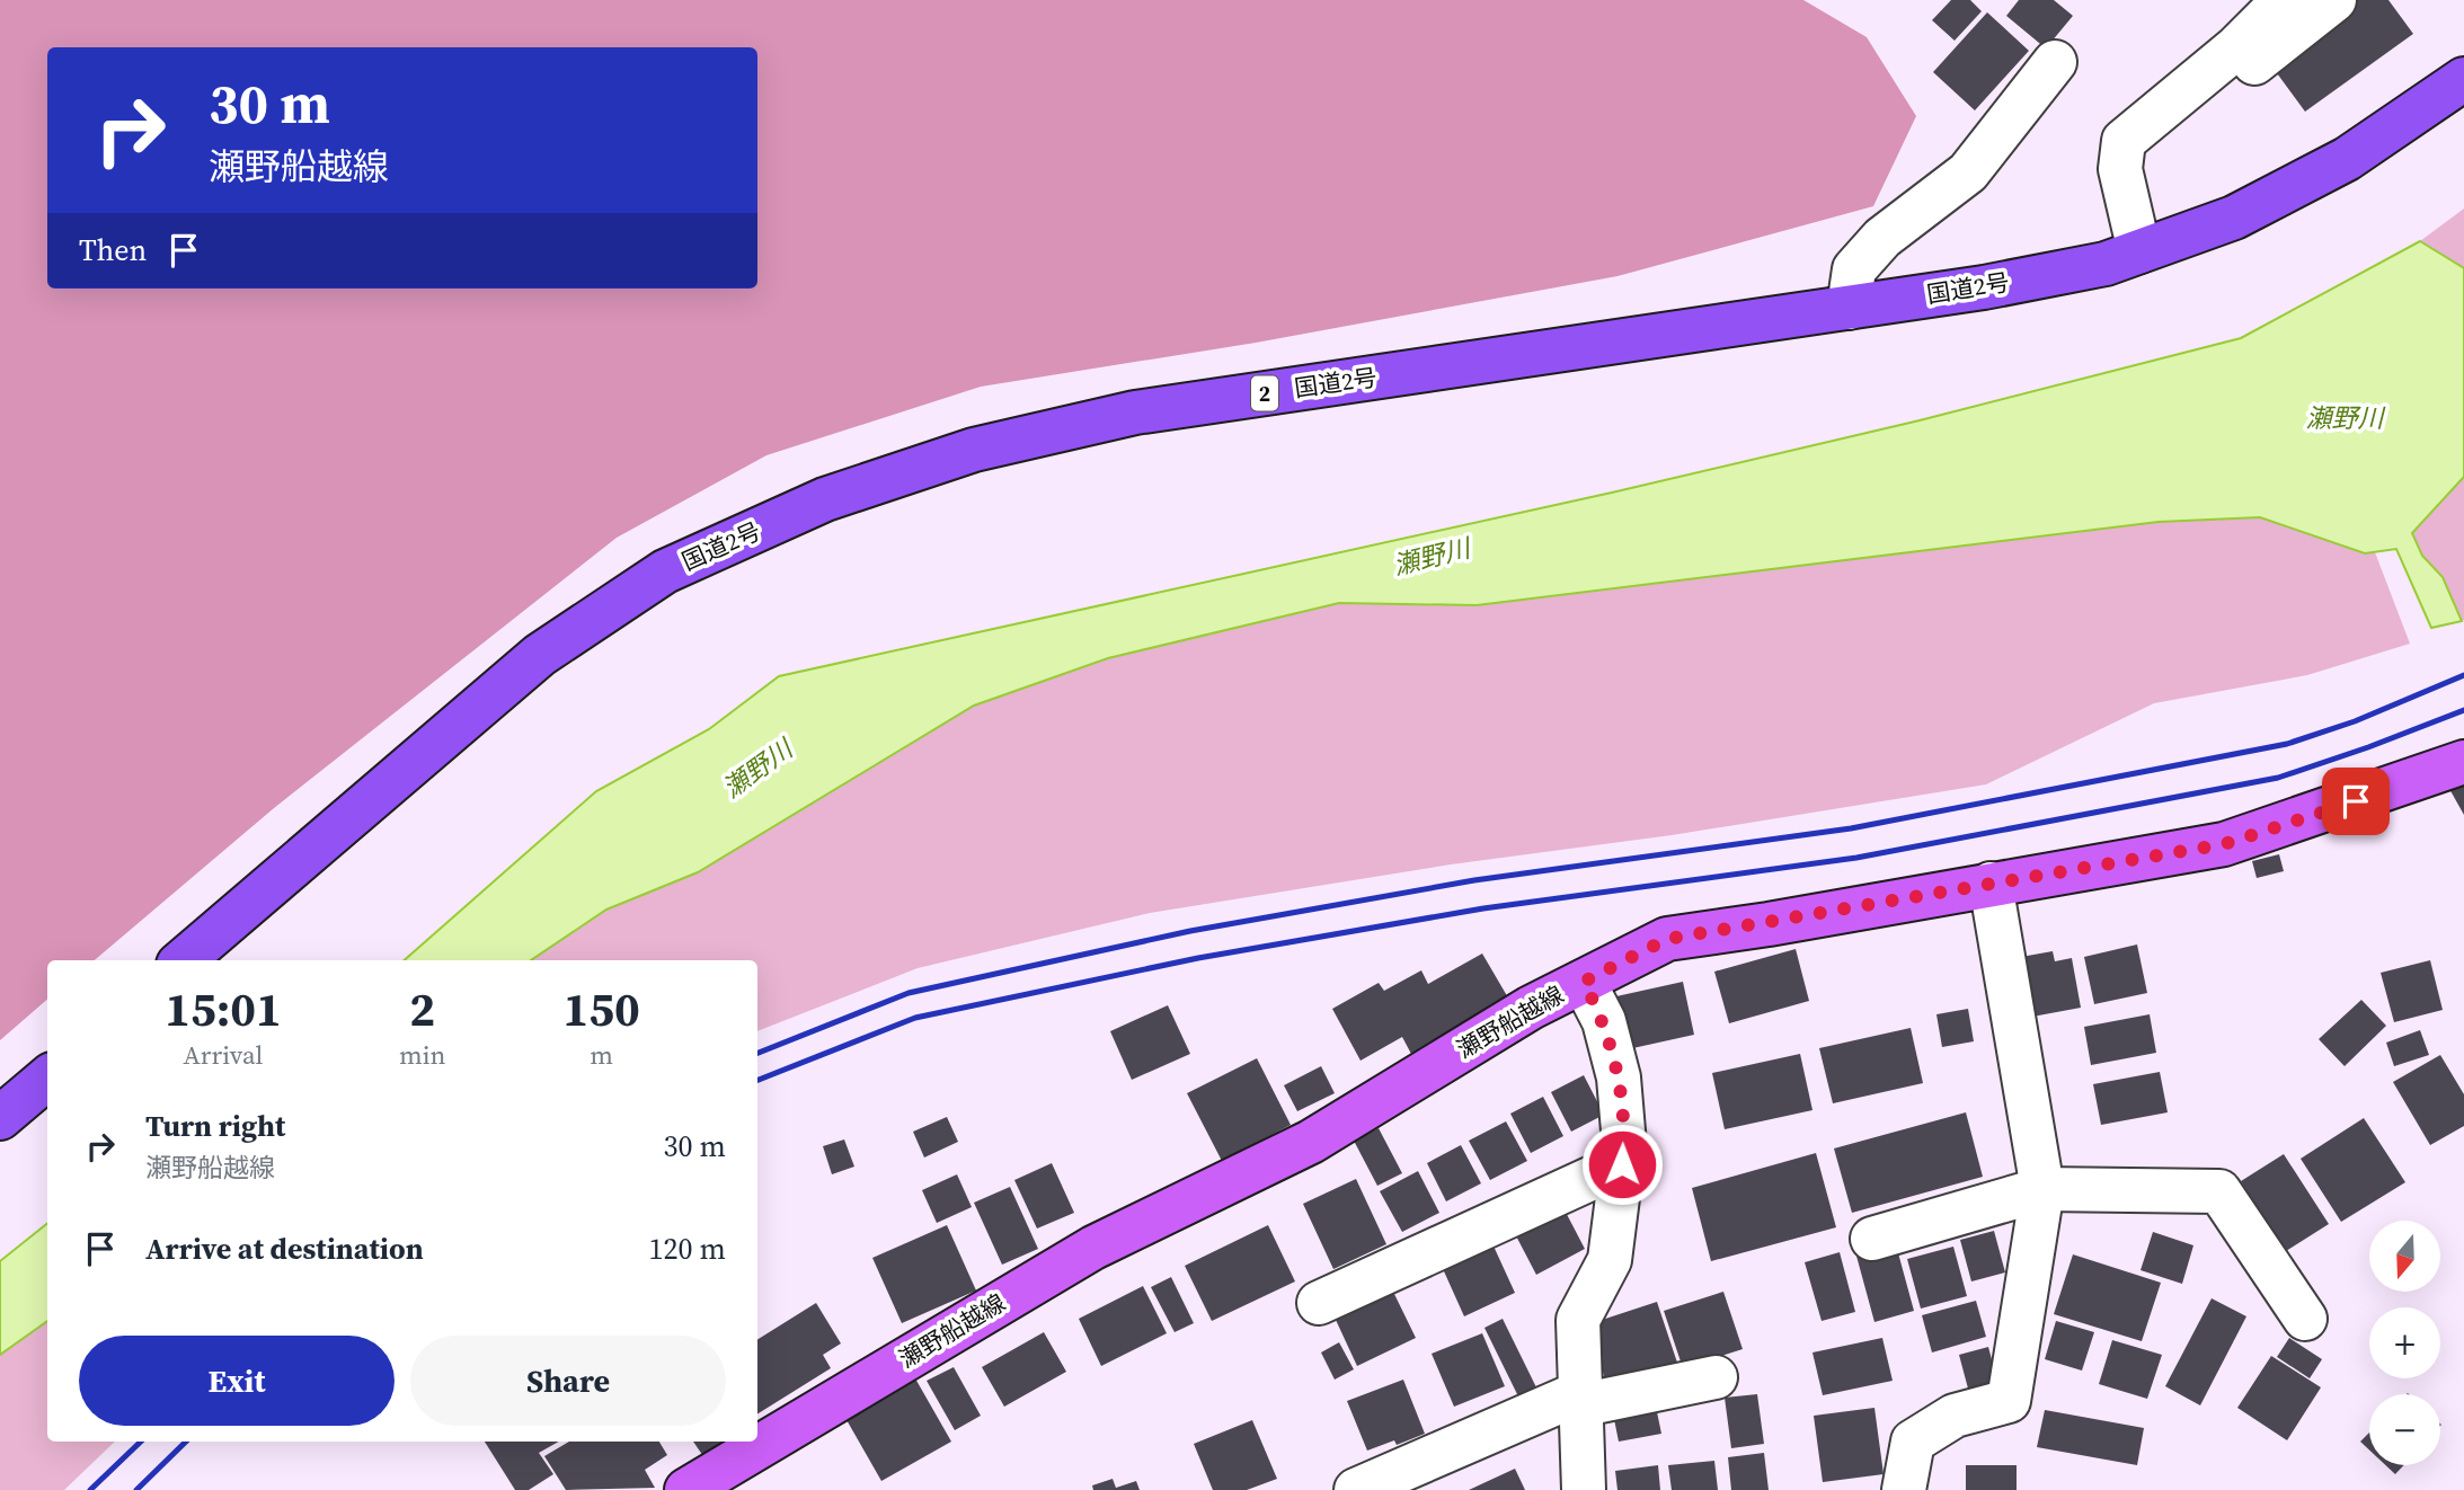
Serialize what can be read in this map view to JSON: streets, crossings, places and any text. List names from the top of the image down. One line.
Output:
{"streets":{"highway":["国道2号","2"],"main road":["瀬野船越線"]},"water":["瀬野川"],"north":"bottom","page":{"turn":["30 m","瀬野船越線"],"then":"Then","eta":["15:01","Arrival","2","min","150","m"],"list":[{"name":"Turn right","note":"瀬野船越線","value":"30 m"},{"name":"Arrive at destination","value":"120 m"}],"map_buttons":["+","−"],"buttons":["Exit","Share"]}}
